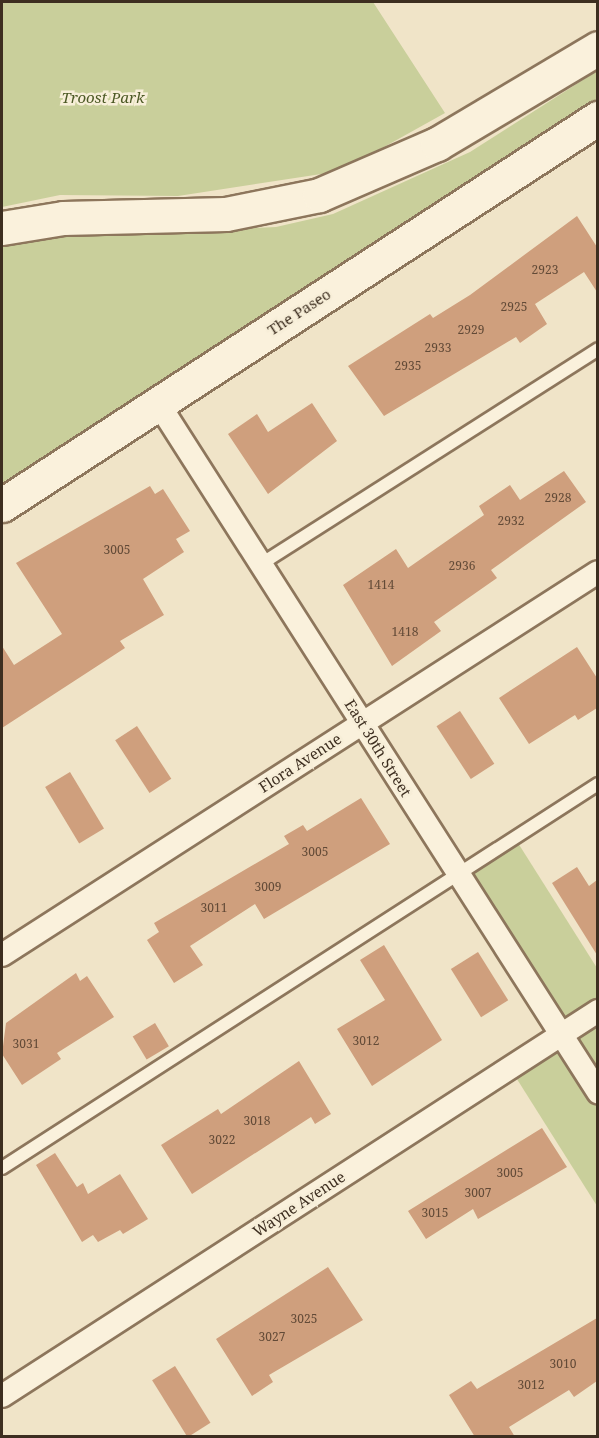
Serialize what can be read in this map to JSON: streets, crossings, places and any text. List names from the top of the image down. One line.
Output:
{"streets":{"main road":["The Paseo"],"street":["East 30th Street","Flora Avenue","Wayne Avenue"]},"crossings":[["The Paseo","East 30th Street"],["East 30th Street","Flora Avenue"],["East 30th Street","Wayne Avenue"]],"parks":["Troost Park"],"house_numbers":["2923","2925","2929","2933","2935","2928","2932","3005","2936","1414","1418","3005","3009","3011","3012","3031","3018","3022","3005","3007","3015","3025","3027","3010","3012"]}
